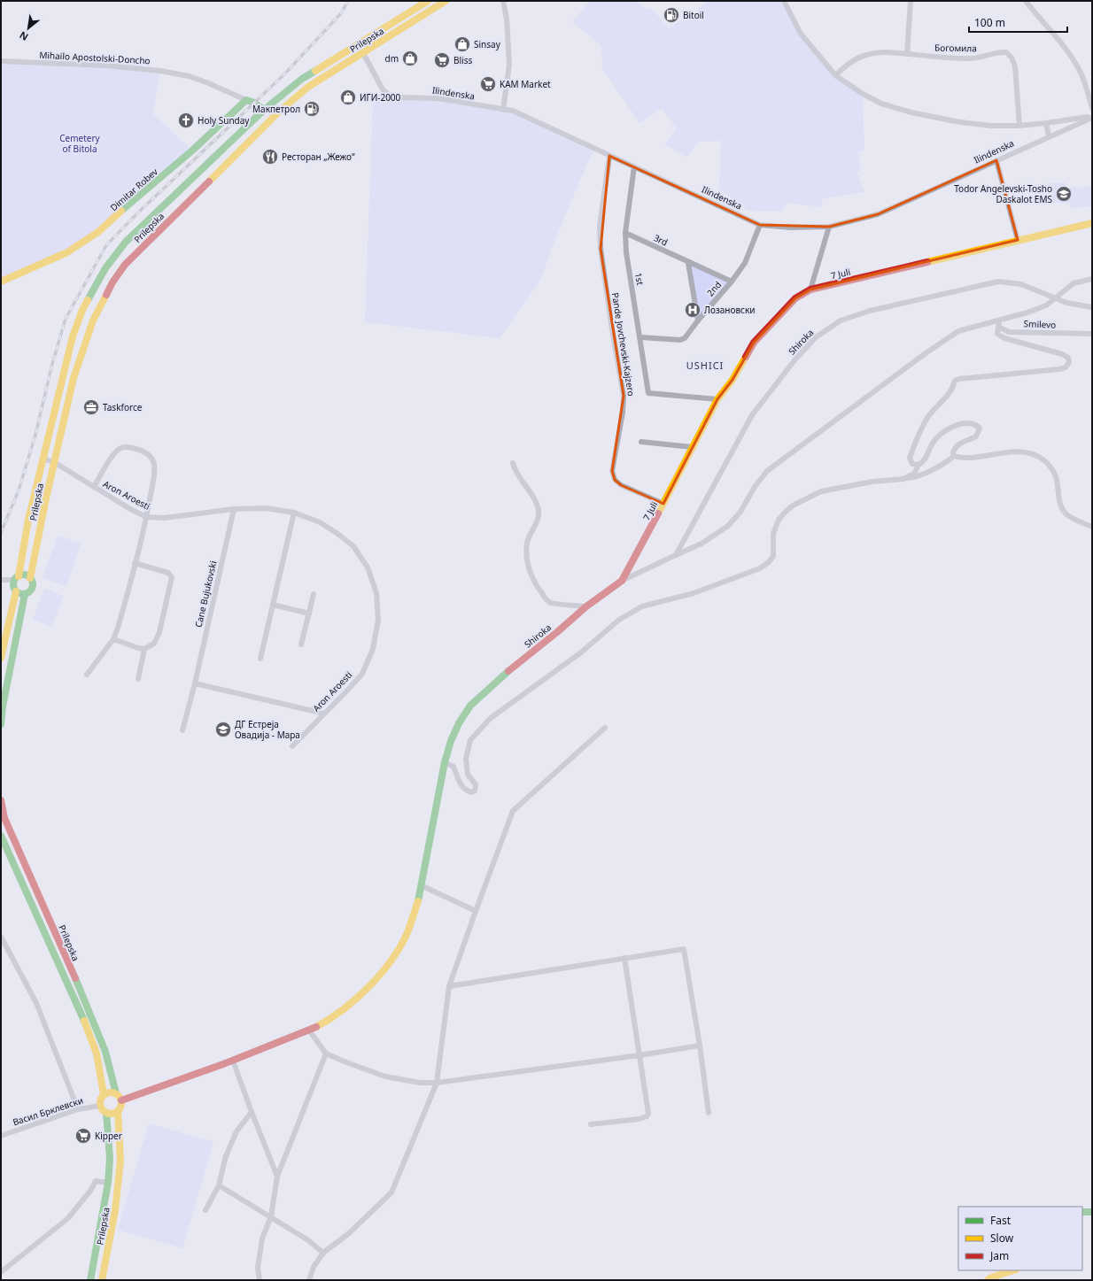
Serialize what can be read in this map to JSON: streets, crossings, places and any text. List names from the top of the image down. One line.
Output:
{"streets":{"main road":["Prilepska","Dimitar Robev","7 Juli","Shiroka"],"street":["Богомила","Mihailo Apostolski-Doncho","Ilindenska","3rd","1st","2nd","Smilevo","Pande Jovchevski-Kajzero","Aron Aroesti","Cane Bujukovski","Васил Брклевски"]},"crossings":[["Prilepska","Ilindenska"],["Prilepska","Shiroka"],["Prilepska","Aron Aroesti"],["Prilepska","Васил Брклевски"],["Mihailo Apostolski-Doncho","Dimitar Robev"],["Ilindenska","1st"],["Ilindenska","2nd"],["Ilindenska","Pande Jovchevski-Kajzero"],["3rd","1st"],["3rd","2nd"],["7 Juli","1st"],["7 Juli","Shiroka"],["7 Juli","Pande Jovchevski-Kajzero"],["1st","2nd"],["Shiroka","Васил Брклевски"],["Aron Aroesti","Cane Bujukovski"]],"districts":["USHICI"],"parks":["Cemetery of Bitola"],"places":{"fuel station":["Bitoil","Макпетрол"],"shop":["Sinsay","dm","ИГИ-2000"],"supermarket":["Bliss","KAM Market","Kipper"],"church":["Holy Sunday"],"restaurant":["Ресторан „Жежо“"],"school or university":["Todor Angelevski-Tosho Daskalot EMS","ДГ Естреја Овадија - Мара"],"hospital":["Лозановски"],"office":["Taskforce"]},"legend":["Fast","Slow","Jam"],"scale_bar":"100 m","north":"bottom left"}
